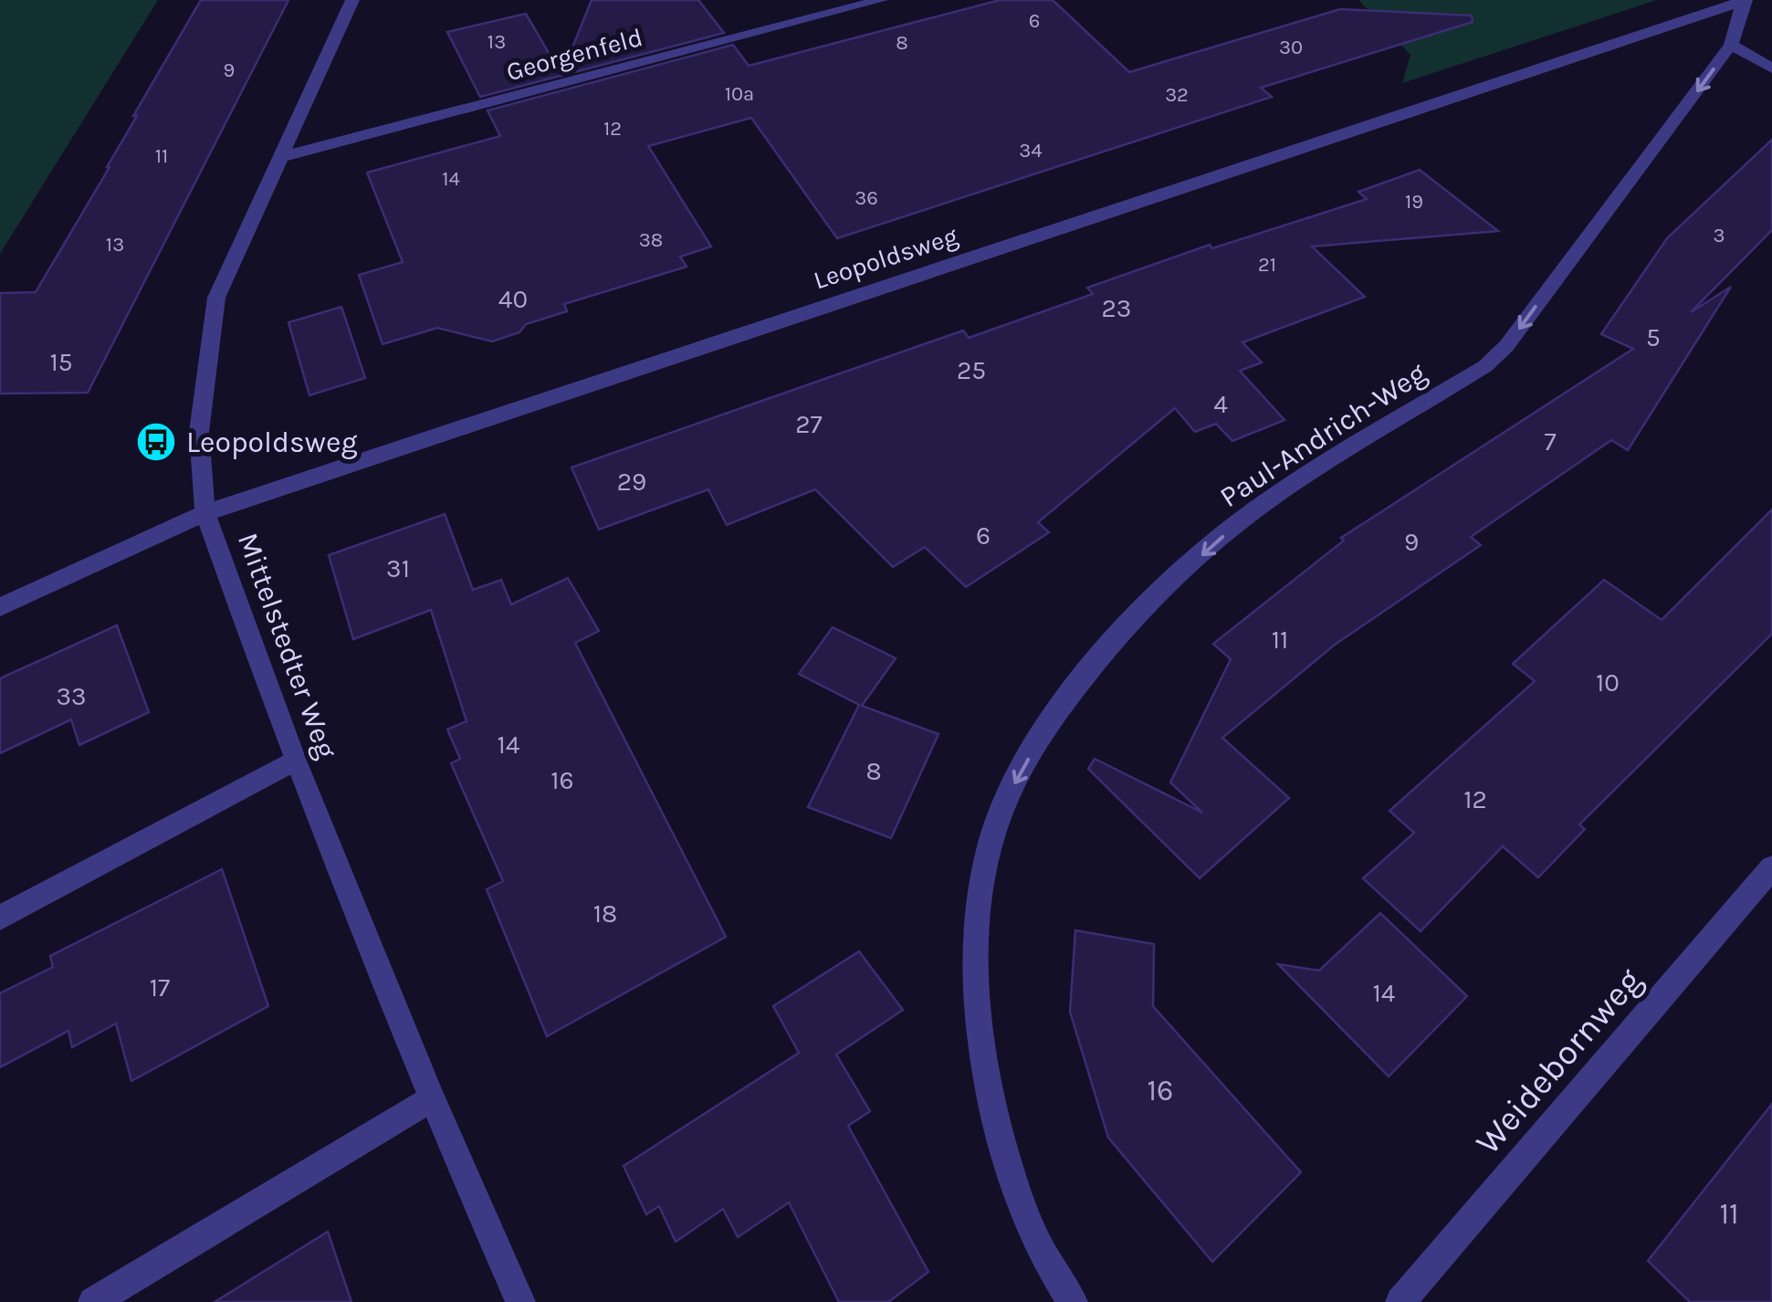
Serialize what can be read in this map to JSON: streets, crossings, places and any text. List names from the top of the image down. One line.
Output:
{"streets":{"street":["Georgenfeld","Leopoldsweg","Paul-Andrich-Weg","Mittelstedter Weg","Weidebornweg"]},"crossings":[["Georgenfeld","Mittelstedter Weg"],["Leopoldsweg","Paul-Andrich-Weg"],["Leopoldsweg","Mittelstedter Weg"]],"one_way":["Paul-Andrich-Weg"],"places":{"bus stop":["Leopoldsweg"]},"house_numbers":["6","13","8","30","9","10a","32","12","34","11","14","36","19","3","38","13","21","40","23","5","15","25","4","27","7","29","6","9","31","11","10","33","14","8","16","12","18","17","14","16","11"]}
